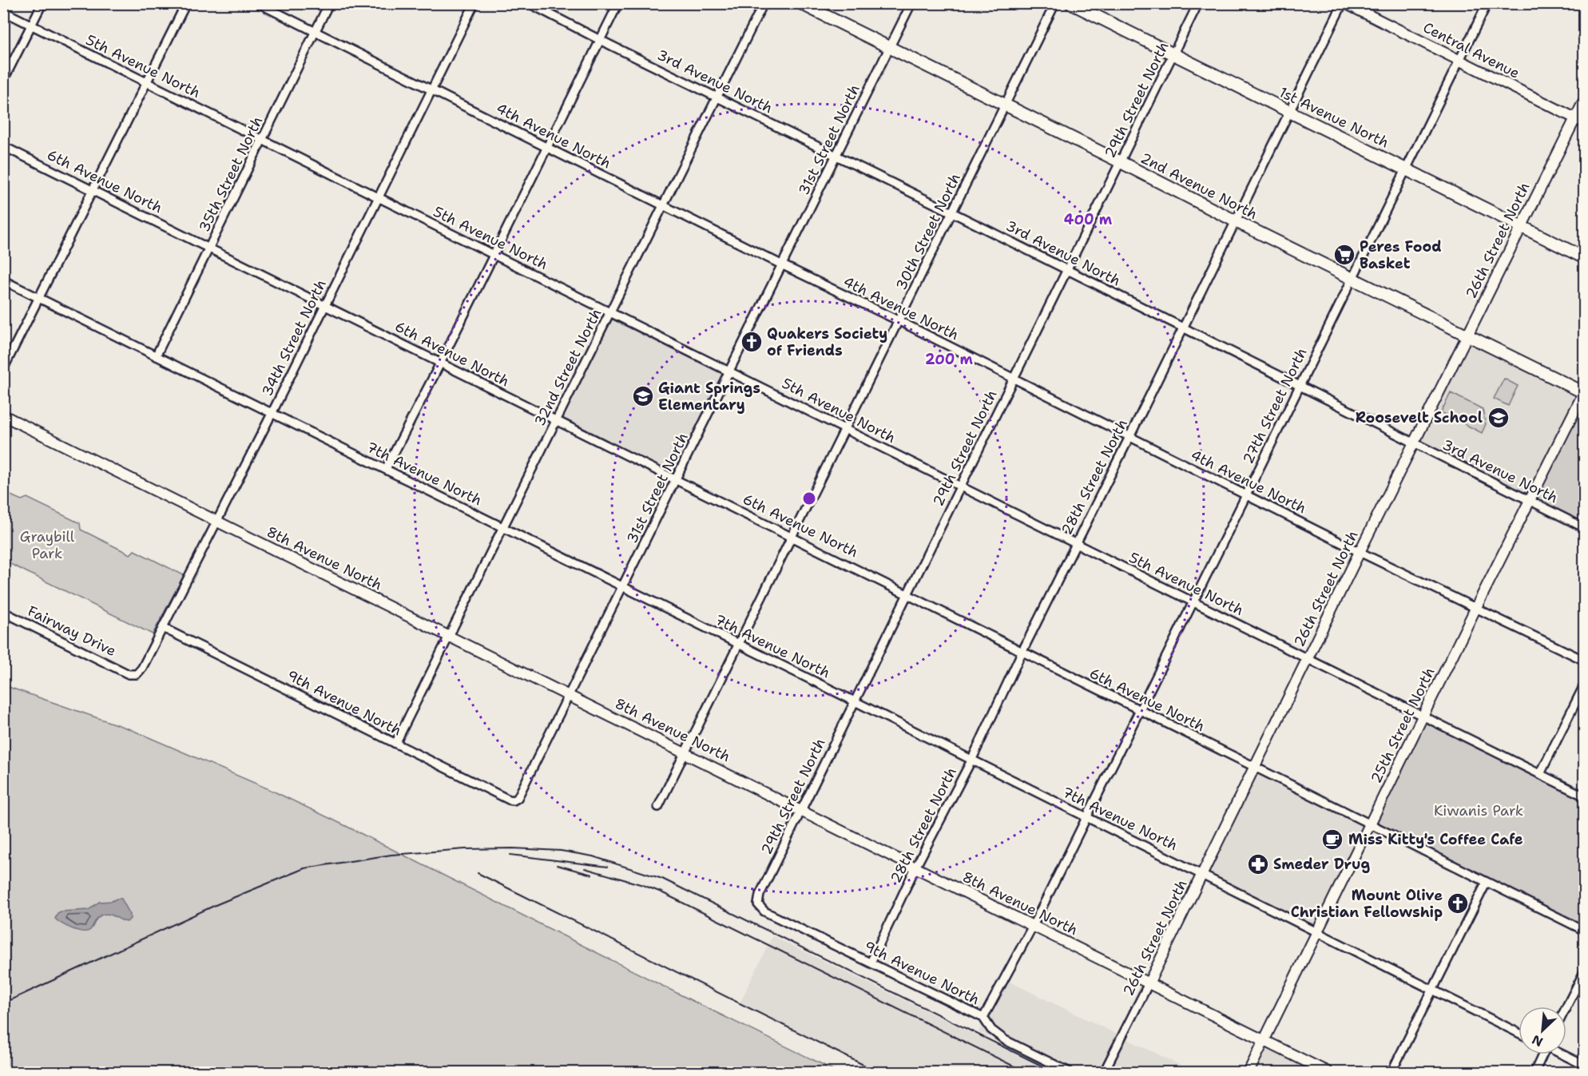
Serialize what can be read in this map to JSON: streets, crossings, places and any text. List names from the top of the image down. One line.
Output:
{"streets":{"main road":["1st Avenue North","2nd Avenue North"],"street":["Central Avenue","5th Avenue North","3rd Avenue North","29th Street North","4th Avenue North","31st Street North","35th Street North","6th Avenue North","30th Street North","26th Street North","34th Street North","32nd Street North","27th Street North","7th Avenue North","28th Street North","8th Avenue North","Fairway Drive","9th Avenue North","25th Street North"]},"crossings":[["Central Avenue","26th Street North"],["Central Avenue","27th Street North"],["Central Avenue","28th Street North"],["5th Avenue North","29th Street North"],["5th Avenue North","31st Street North"],["5th Avenue North","35th Street North"],["5th Avenue North","30th Street North"],["5th Avenue North","26th Street North"],["5th Avenue North","34th Street North"],["5th Avenue North","32nd Street North"],["5th Avenue North","27th Street North"],["5th Avenue North","28th Street North"],["5th Avenue North","25th Street North"],["3rd Avenue North","29th Street North"],["3rd Avenue North","31st Street North"],["3rd Avenue North","30th Street North"],["3rd Avenue North","26th Street North"],["3rd Avenue North","32nd Street North"],["3rd Avenue North","27th Street North"],["3rd Avenue North","28th Street North"],["3rd Avenue North","25th Street North"],["29th Street North","1st Avenue North"],["29th Street North","4th Avenue North"],["29th Street North","6th Avenue North"],["29th Street North","2nd Avenue North"],["29th Street North","7th Avenue North"],["29th Street North","8th Avenue North"],["29th Street North","9th Avenue North"],["1st Avenue North","26th Street North"],["1st Avenue North","27th Street North"],["1st Avenue North","28th Street North"],["4th Avenue North","31st Street North"],["4th Avenue North","35th Street North"],["4th Avenue North","30th Street North"],["4th Avenue North","26th Street North"],["4th Avenue North","34th Street North"],["4th Avenue North","32nd Street North"],["4th Avenue North","27th Street North"],["4th Avenue North","28th Street North"],["4th Avenue North","25th Street North"],["31st Street North","6th Avenue North"],["31st Street North","2nd Avenue North"],["31st Street North","7th Avenue North"],["31st Street North","8th Avenue North"],["31st Street North","9th Avenue North"],["35th Street North","6th Avenue North"],["35th Street North","7th Avenue North"],["6th Avenue North","30th Street North"],["6th Avenue North","26th Street North"],["6th Avenue North","34th Street North"],["6th Avenue North","32nd Street North"],["6th Avenue North","27th Street North"],["6th Avenue North","28th Street North"],["6th Avenue North","25th Street North"],["2nd Avenue North","30th Street North"],["2nd Avenue North","26th Street North"],["2nd Avenue North","27th Street North"],["2nd Avenue North","28th Street North"],["2nd Avenue North","25th Street North"],["30th Street North","7th Avenue North"],["30th Street North","8th Avenue North"],["26th Street North","7th Avenue North"],["26th Street North","8th Avenue North"],["34th Street North","7th Avenue North"],["34th Street North","8th Avenue North"],["34th Street North","Fairway Drive"],["34th Street North","9th Avenue North"],["32nd Street North","7th Avenue North"],["32nd Street North","8th Avenue North"],["32nd Street North","9th Avenue North"],["27th Street North","7th Avenue North"],["27th Street North","8th Avenue North"],["27th Street North","9th Avenue North"],["7th Avenue North","28th Street North"],["7th Avenue North","25th Street North"],["28th Street North","8th Avenue North"],["28th Street North","9th Avenue North"],["8th Avenue North","25th Street North"]],"parks":["Graybill Park","Kiwanis Park"],"places":{"supermarket":["Peres Food Basket"],"church":["Quakers Society of Friends","Mount Olive Christian Fellowship"],"school or university":["Giant Springs Elementary","Roosevelt School"],"cafe":["Miss Kitty's Coffee Cafe"],"pharmacy":["Smeder Drug"]},"north":"bottom left","rings":["400 m","200 m"]}
